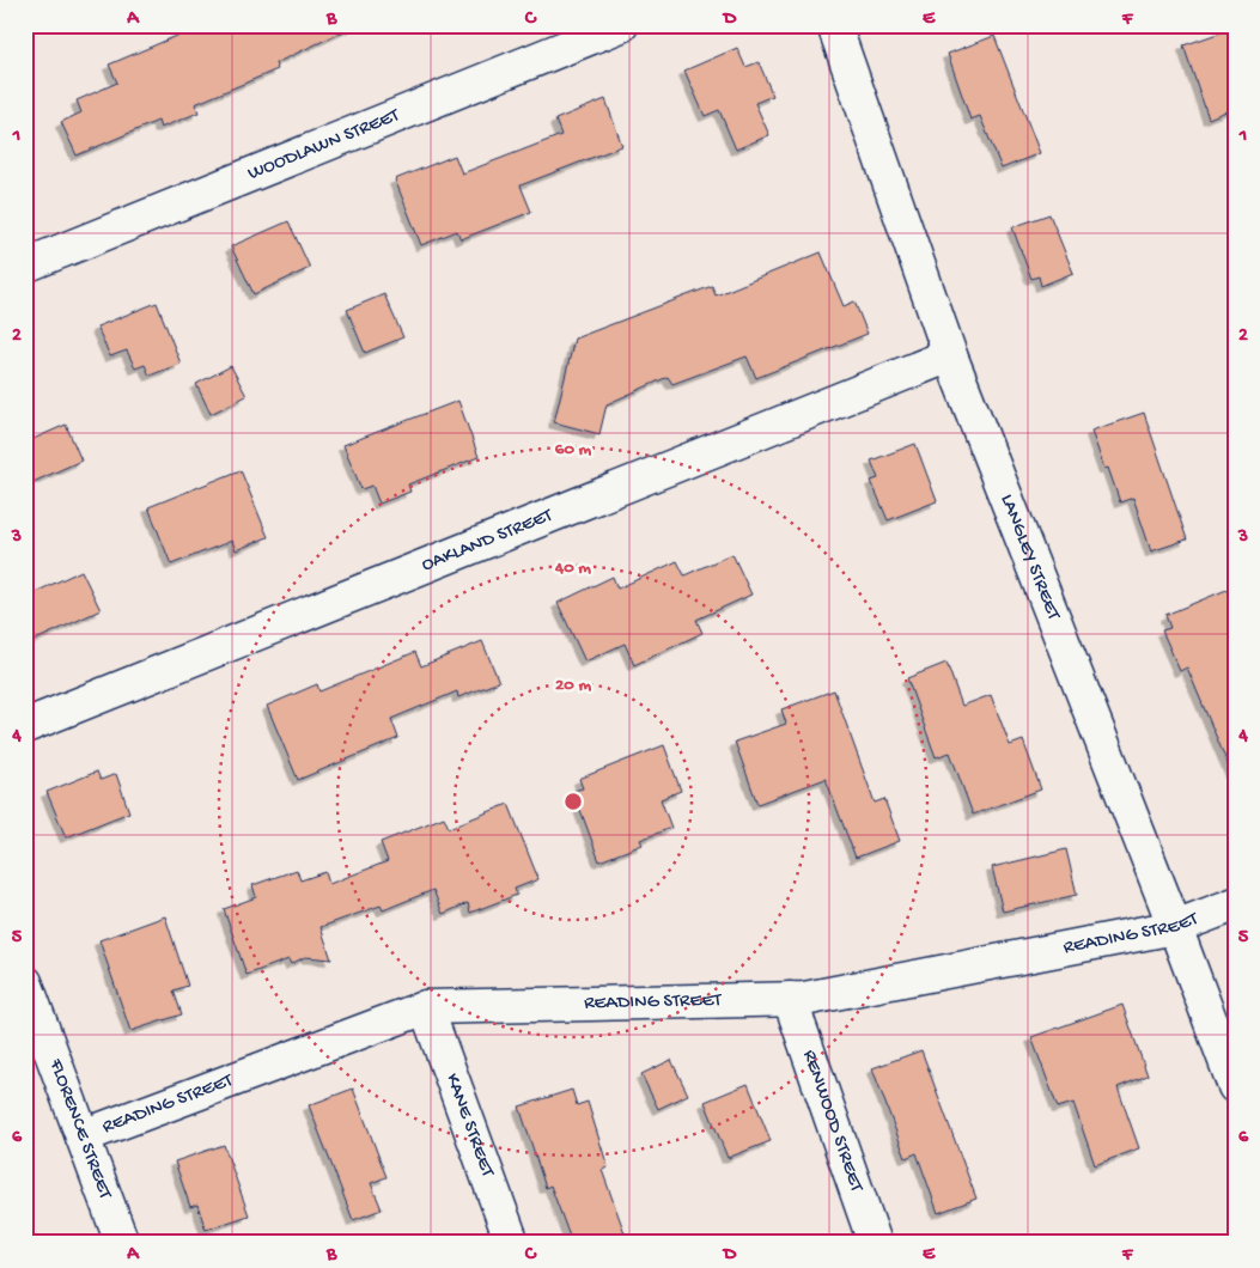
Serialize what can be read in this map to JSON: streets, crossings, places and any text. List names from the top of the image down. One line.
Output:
{"streets":{"street":["WOODLAWN STREET","OAKLAND STREET","LANGLEY STREET","READING STREET","RENWOOD STREET","KANE STREET","FLORENCE STREET"]},"crossings":[["OAKLAND STREET","LANGLEY STREET"],["LANGLEY STREET","READING STREET"],["READING STREET","RENWOOD STREET"],["READING STREET","KANE STREET"],["READING STREET","FLORENCE STREET"]],"grid":{"columns":["A","B","C","D","E","F"],"rows":["1","2","3","4","5","6"]},"rings":["60 m","40 m","20 m"]}
